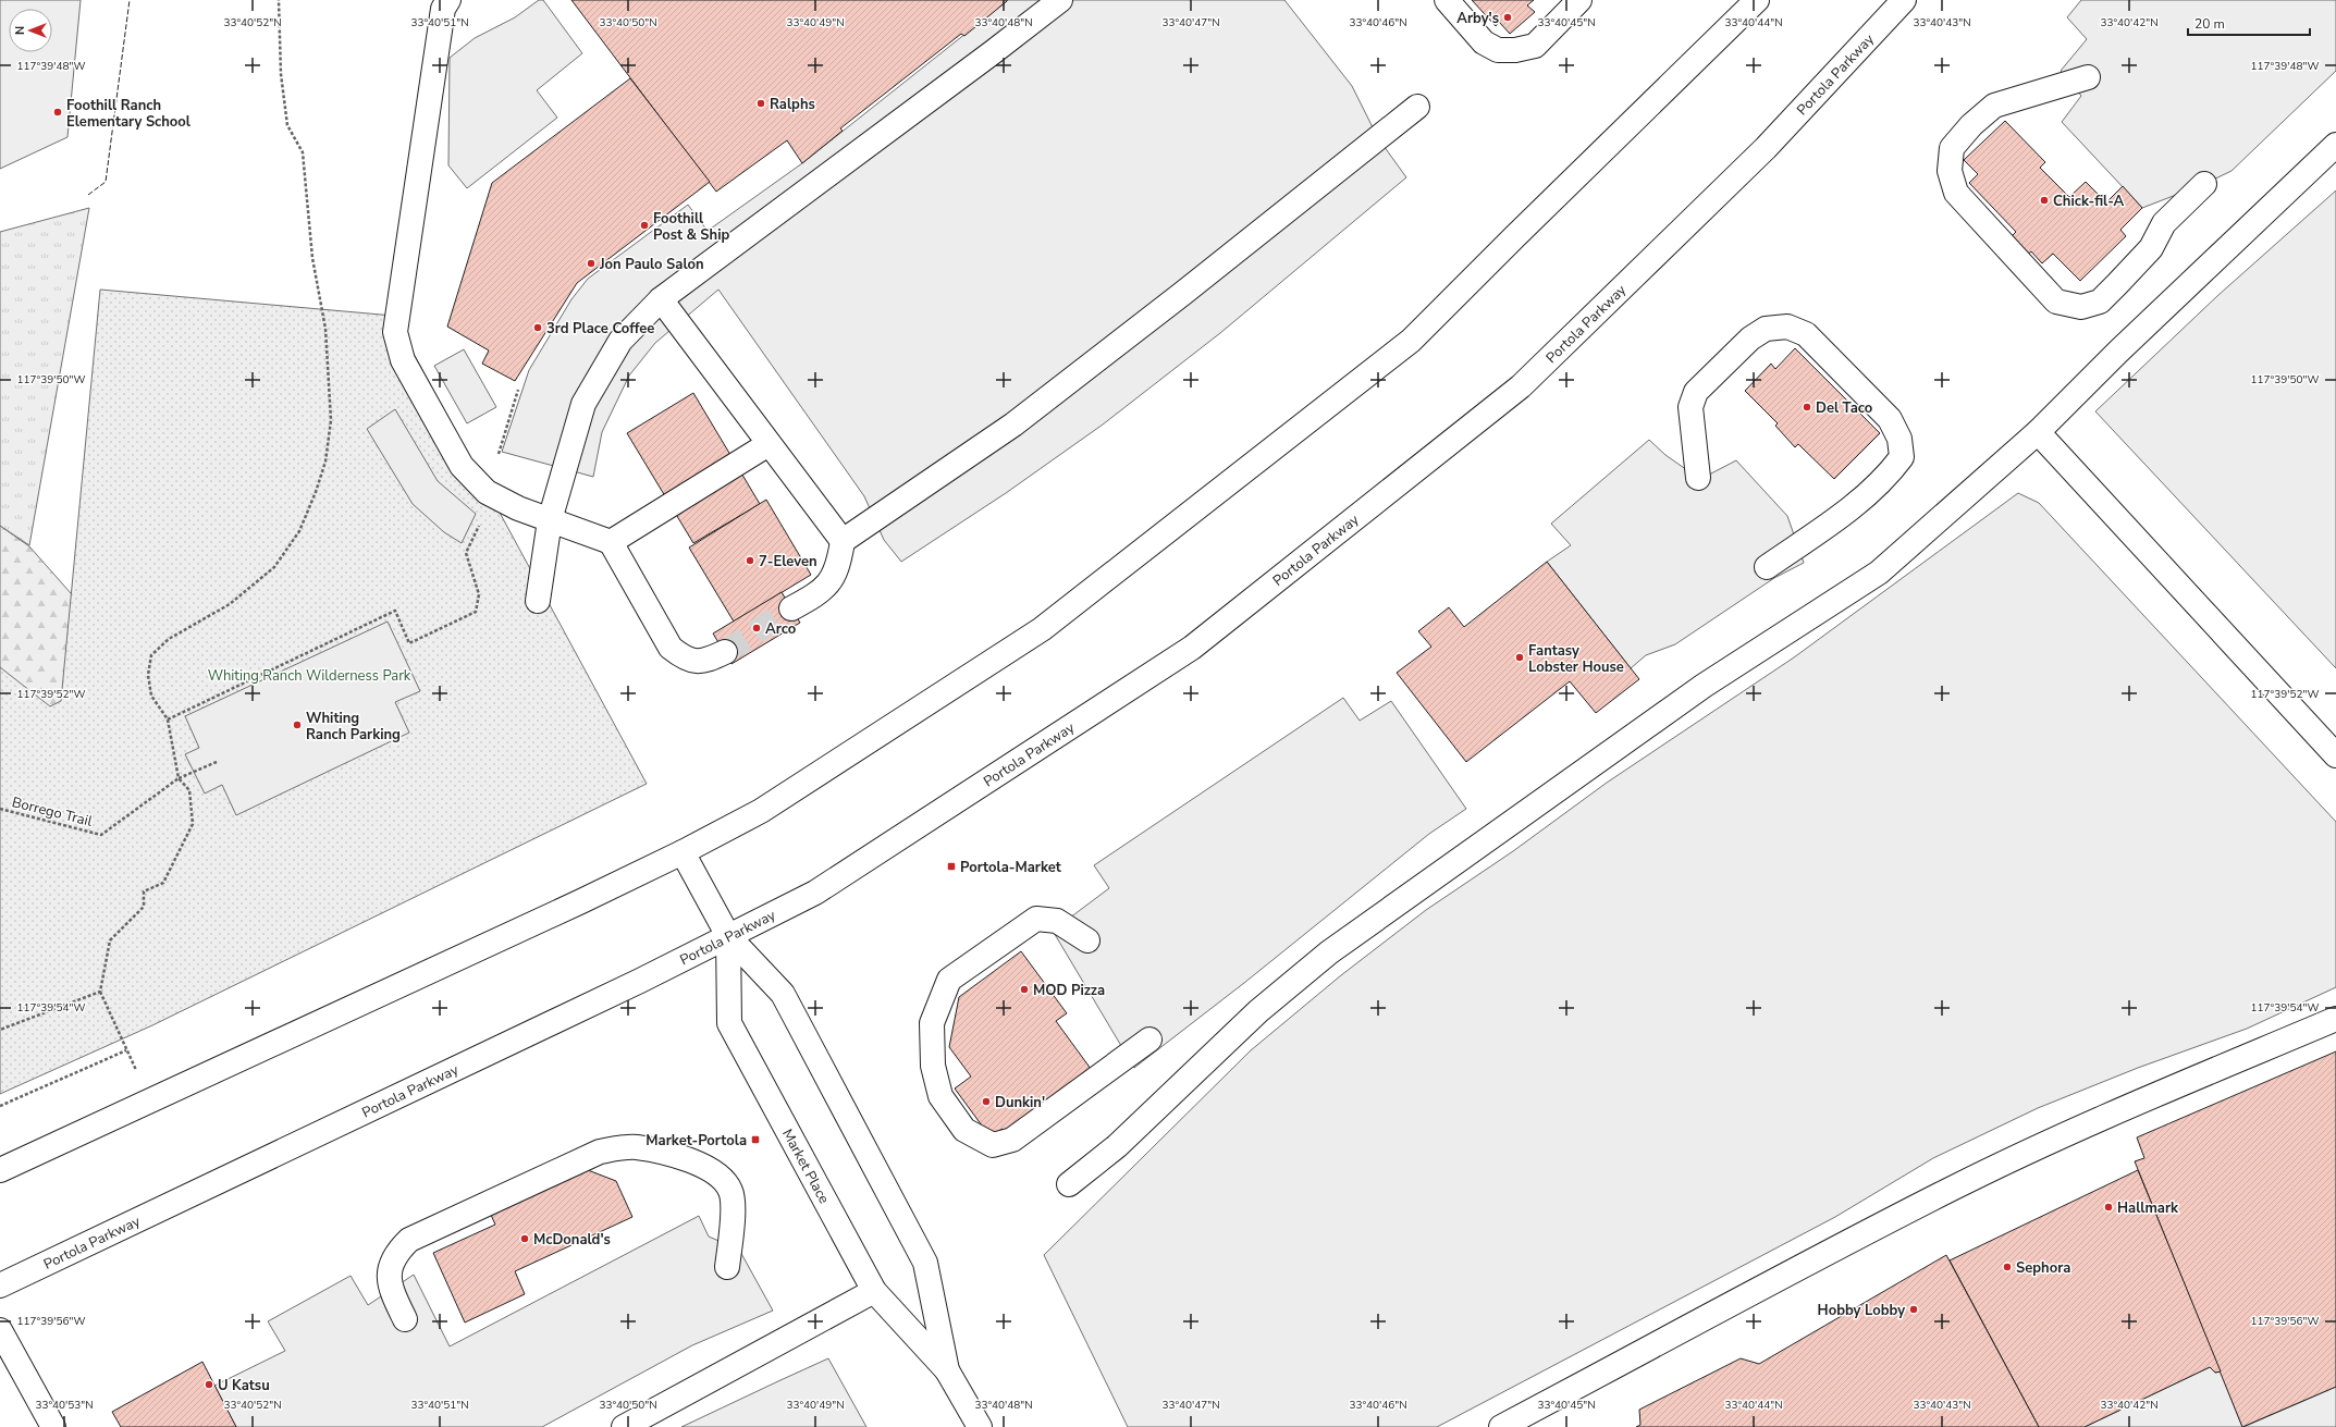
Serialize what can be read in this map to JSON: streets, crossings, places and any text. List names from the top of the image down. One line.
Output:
{"streets":{"main road":["Portola Parkway","Market Place"],"path":["Borrego Trail"]},"crossings":[["Portola Parkway","Market Place"]],"parks":["Whiting Ranch Wilderness Park"],"places":{"other":["Arby's","Ralphs","Foothill Ranch Elementary School","Chick-fil-A","Foothill Post & Ship","Jon Paulo Salon","3rd Place Coffee","Del Taco","7-Eleven","Arco","Fantasy Lobster House","Whiting Ranch Parking","MOD Pizza","Dunkin'","Hallmark","McDonald's","Sephora","Hobby Lobby","U Katsu"],"transit":["Portola-Market","Market-Portola"]},"scale_bar":"20 m","north":"left","coordinates":["33°40'52\"N","33°40'51\"N","33°40'50\"N","33°40'49\"N","33°40'48\"N","33°40'47\"N","33°40'46\"N","33°40'45\"N","33°40'44\"N","33°40'43\"N","33°40'42\"N","117°39'48\"W","117°39'50\"W","117°39'52\"W","117°39'54\"W","117°39'56\"W","33°40'53\"N"]}
